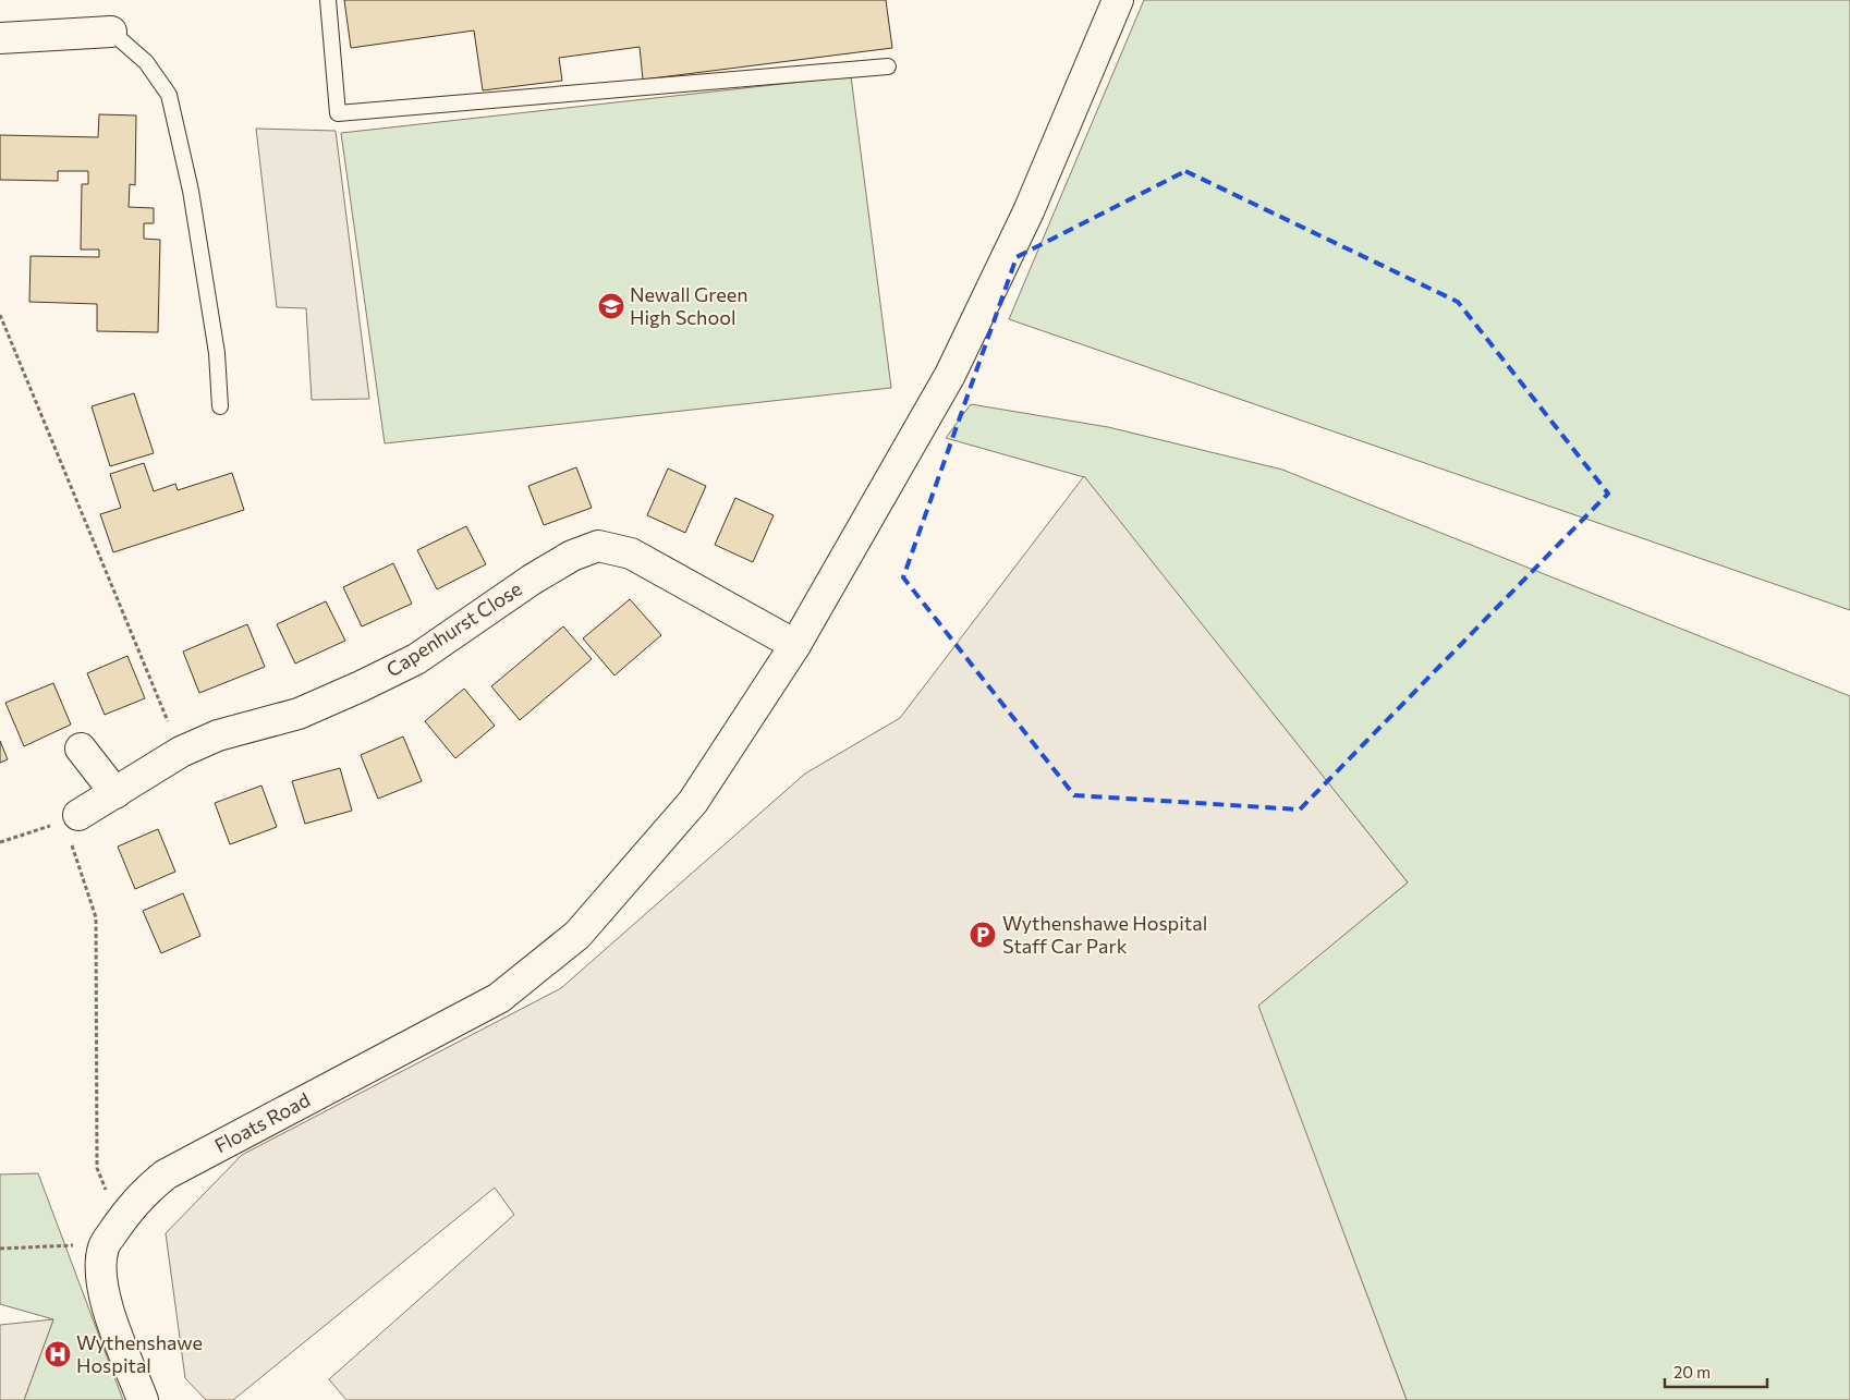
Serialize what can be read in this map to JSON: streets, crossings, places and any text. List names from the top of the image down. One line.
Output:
{"streets":{"street":["Capenhurst Close","Floats Road"]},"crossings":[["Capenhurst Close","Floats Road"]],"places":{"school or university":["Newall Green High School"],"parking":["Wythenshawe Hospital Staff Car Park"],"hospital":["Wythenshawe Hospital"]},"scale_bar":"20 m"}
